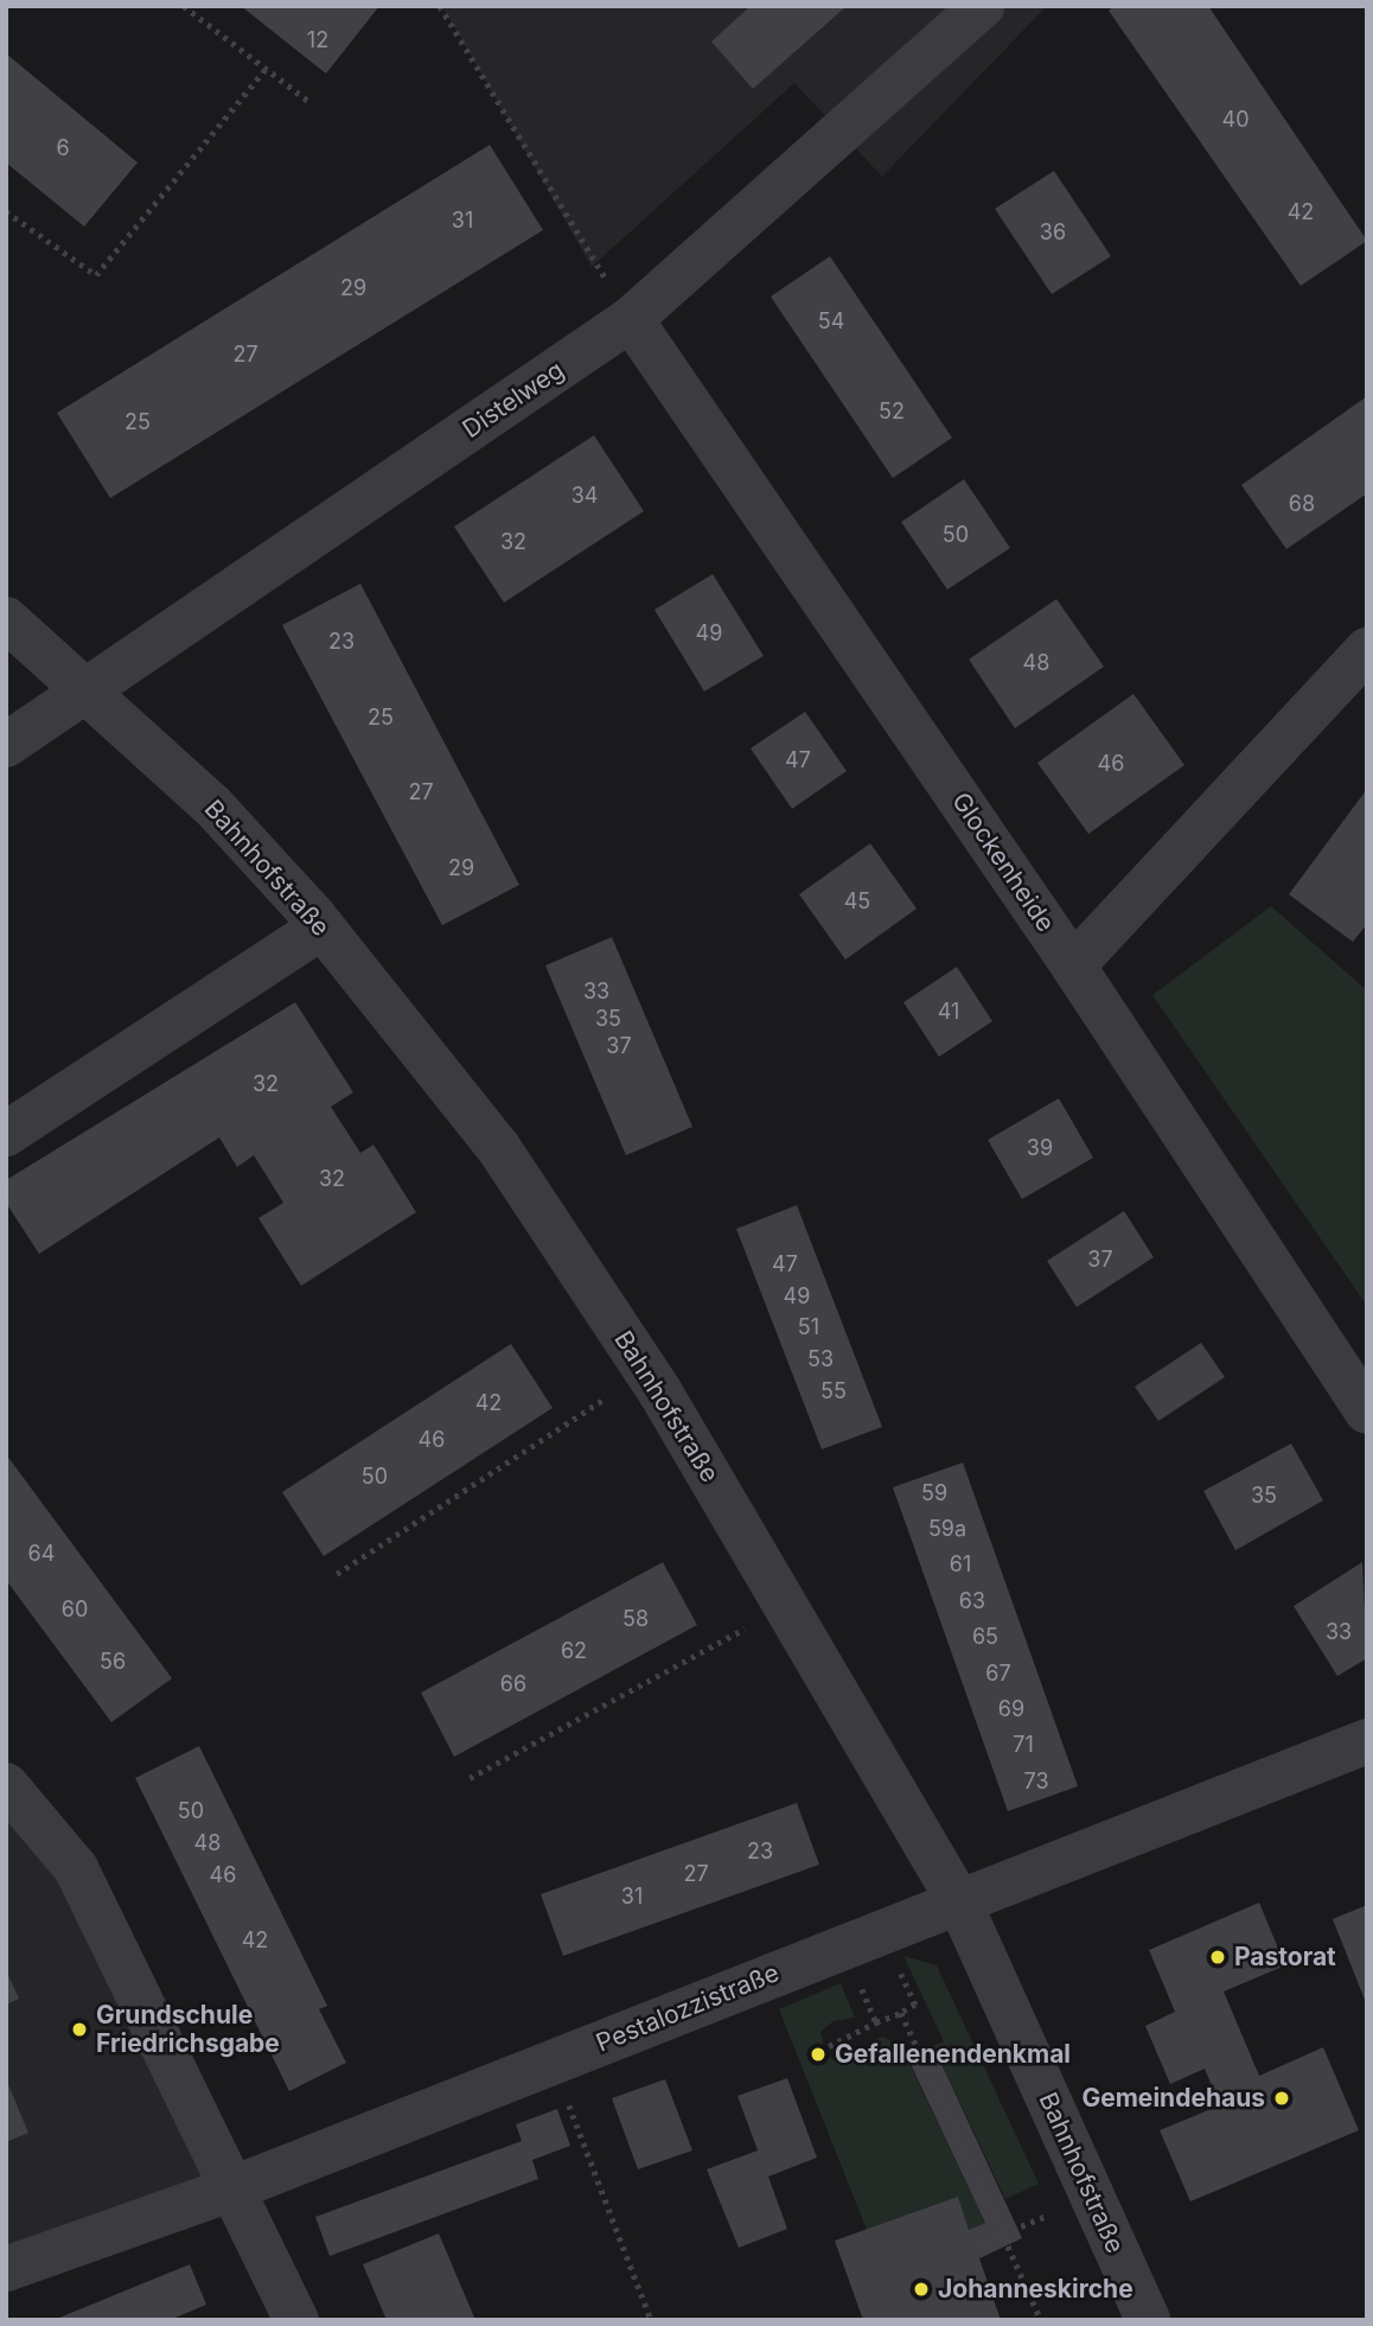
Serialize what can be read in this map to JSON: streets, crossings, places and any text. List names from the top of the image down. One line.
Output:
{"streets":{"street":["Distelweg","Glockenheide","Bahnhofstraße","Pestalozzistraße"]},"crossings":[["Distelweg","Glockenheide"],["Distelweg","Bahnhofstraße"],["Bahnhofstraße","Pestalozzistraße"]],"places":["Pastorat","Grundschule Friedrichsgabe","Gefallenendenkmal","Gemeindehaus","Johanneskirche"],"house_numbers":["12","40","6","42","31","36","29","54","27","52","25","34","68","50","32","49","23","48","25","47","46","27","29","45","33","41","35","37","32","39","32","37","47","49","51","53","55","42","46","50","59","35","59a","64","61","63","60","58","33","65","62","56","67","66","69","71","73","50","48","23","27","46","31","42"]}
